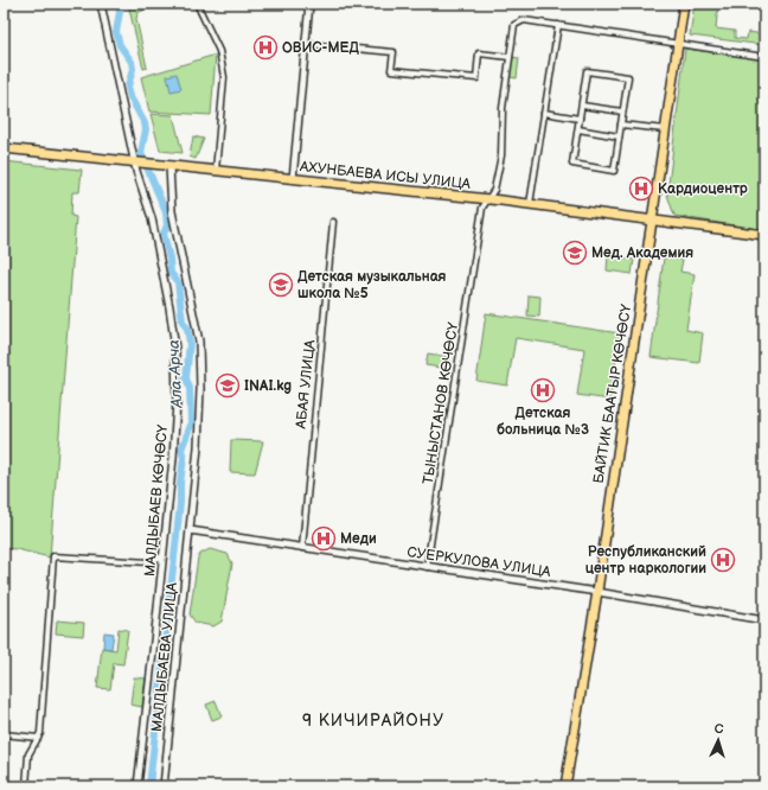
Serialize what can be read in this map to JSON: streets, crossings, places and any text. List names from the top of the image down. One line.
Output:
{"streets":{"main road":["АХУНБАЕВА ИСЫ УЛИЦА","БАЙТИК БААТЫР КӨЧӨСҮ"],"street":["АБАЯ УЛИЦА","ТЫНЫСТАНОВ КӨЧӨСҮ","МАЛДЫБАЕВ КӨЧӨСҮ","СУЕРКУЛОВА УЛИЦА","МАЛДЫБАЕВА УЛИЦА"]},"crossings":[["АХУНБАЕВА ИСЫ УЛИЦА","БАЙТИК БААТЫР КӨЧӨСҮ"],["АХУНБАЕВА ИСЫ УЛИЦА","ТЫНЫСТАНОВ КӨЧӨСҮ"],["АХУНБАЕВА ИСЫ УЛИЦА","МАЛДЫБАЕВ КӨЧӨСҮ"],["АБАЯ УЛИЦА","СУЕРКУЛОВА УЛИЦА"],["БАЙТИК БААТЫР КӨЧӨСҮ","СУЕРКУЛОВА УЛИЦА"],["ТЫНЫСТАНОВ КӨЧӨСҮ","СУЕРКУЛОВА УЛИЦА"],["СУЕРКУЛОВА УЛИЦА","МАЛДЫБАЕВА УЛИЦА"]],"districts":["9 КИЧИРАЙОНУ"],"water":["Ала-Арча"],"places":{"hospital":["ОВИС-МЕД","Кардиоцентр","Детская больница №3","Меди","Республиканский центр наркологии"],"school or university":["Мед. Академия","Детская музыкальная школа №5","INAI.kg"]},"north":"top"}
